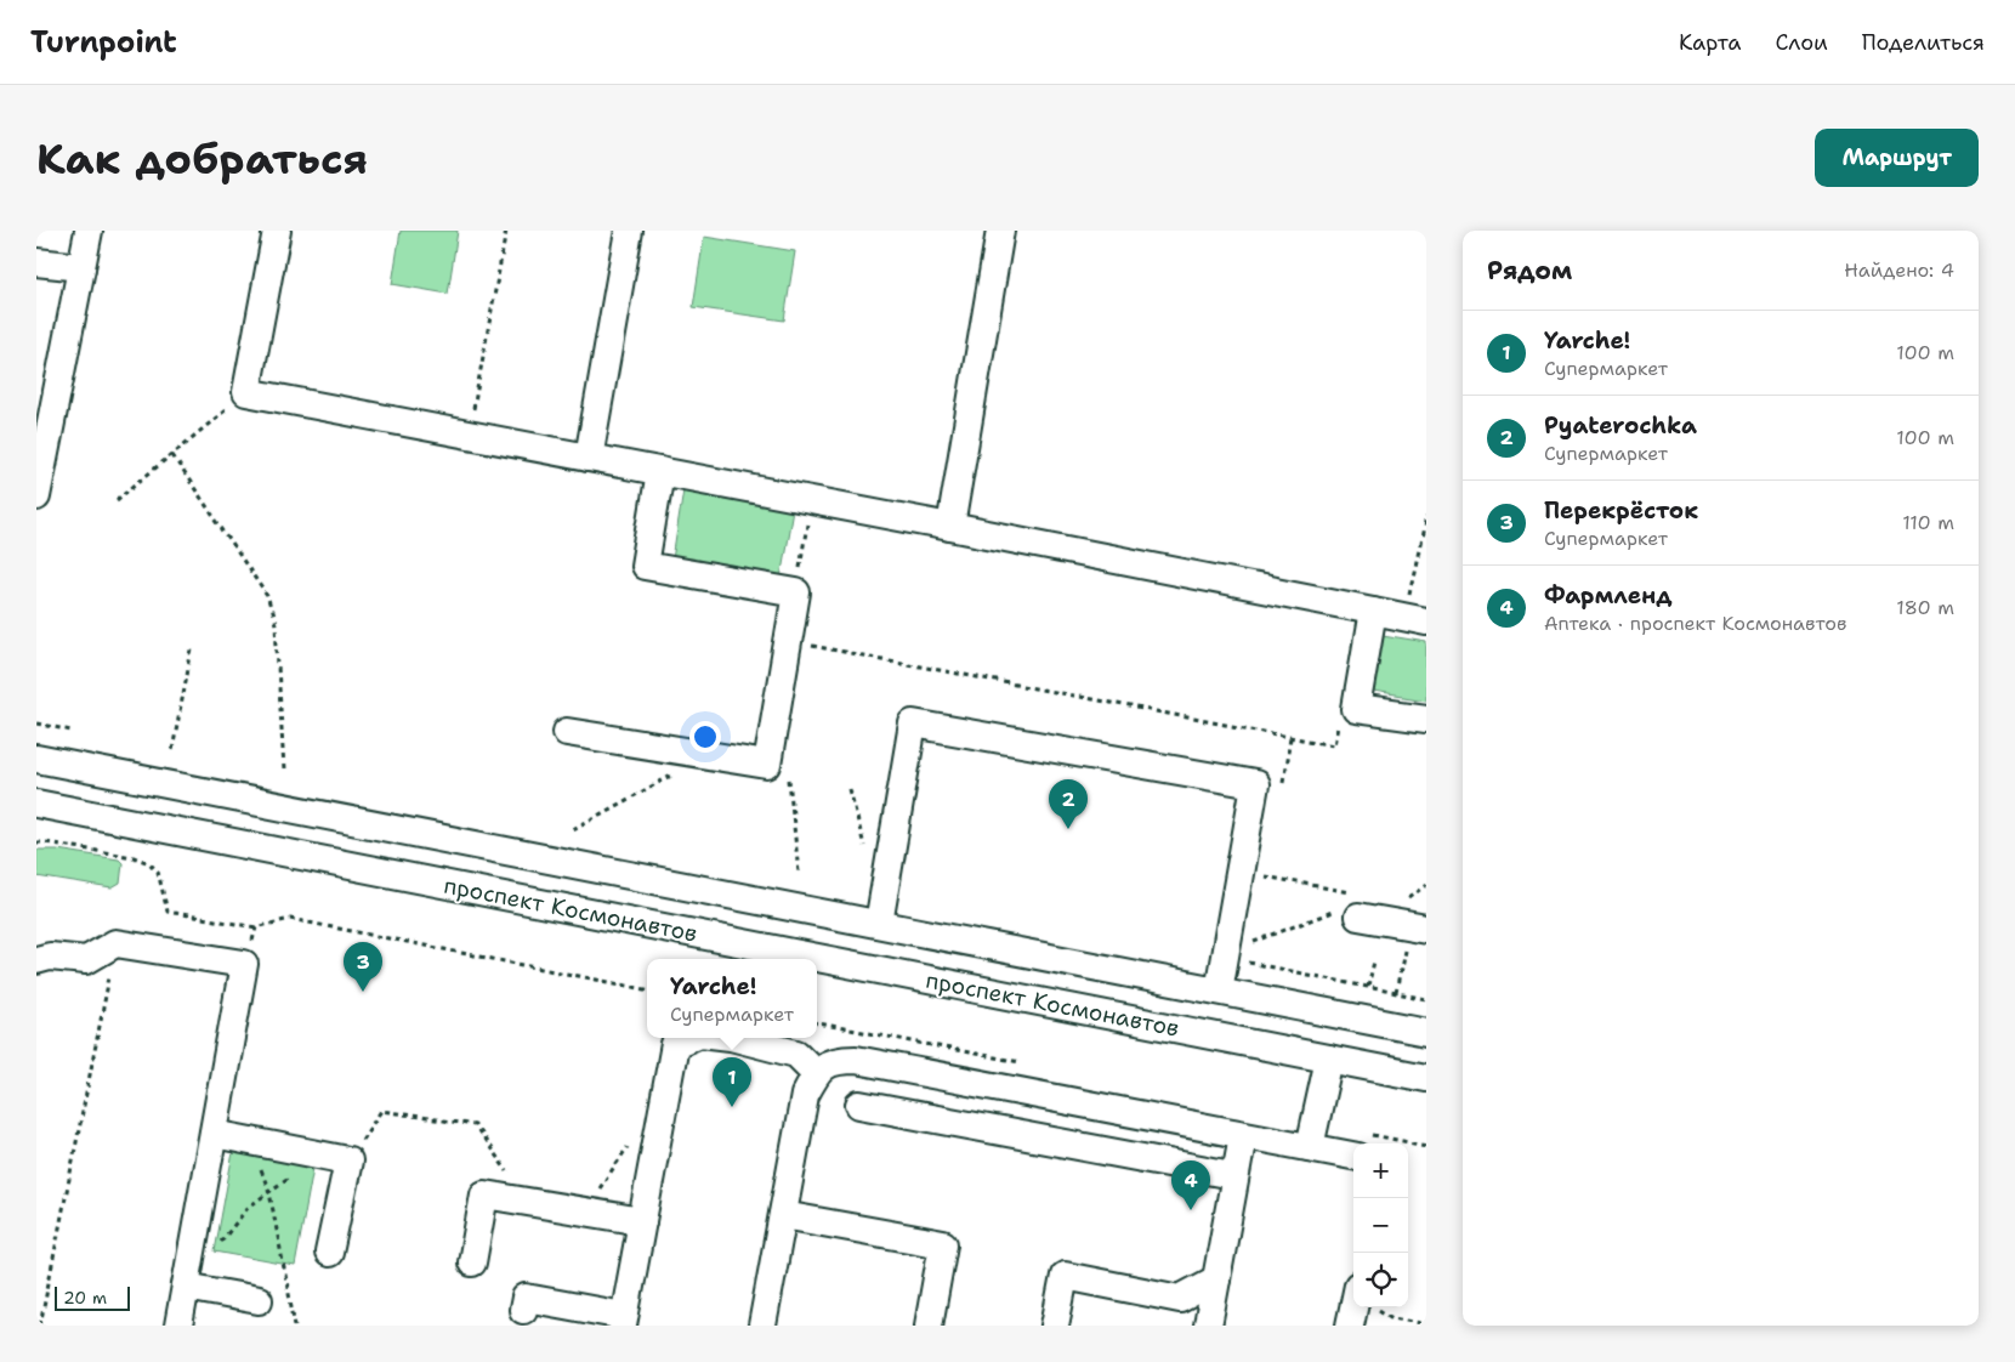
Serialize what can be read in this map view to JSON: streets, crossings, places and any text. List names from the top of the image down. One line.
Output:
{"streets":{"street":["проспект Космонавтов"]},"scale_bar":"20 m","page":{"header":"Turnpoint","nav":["Карта","Слои","Поделиться"],"buttons":"Маршрут","title":"Как добраться","heading":["Рядом","Найдено: 4"],"list":[{"mark":"1","name":"Yarche!","note":"Супермаркет","value":"100 m"},{"mark":"2","name":"Pyaterochka","note":"Супермаркет","value":"100 m"},{"mark":"3","name":"Перекрёсток","note":"Супермаркет","value":"110 m"},{"mark":"4","name":"Фармленд","note":"Аптека · проспект Космонавтов","value":"180 m"}],"pins":["2","3","1","4"],"popup":["Yarche!","Супермаркет"],"map_buttons":["+","−"],"scale":"20 m"}}
